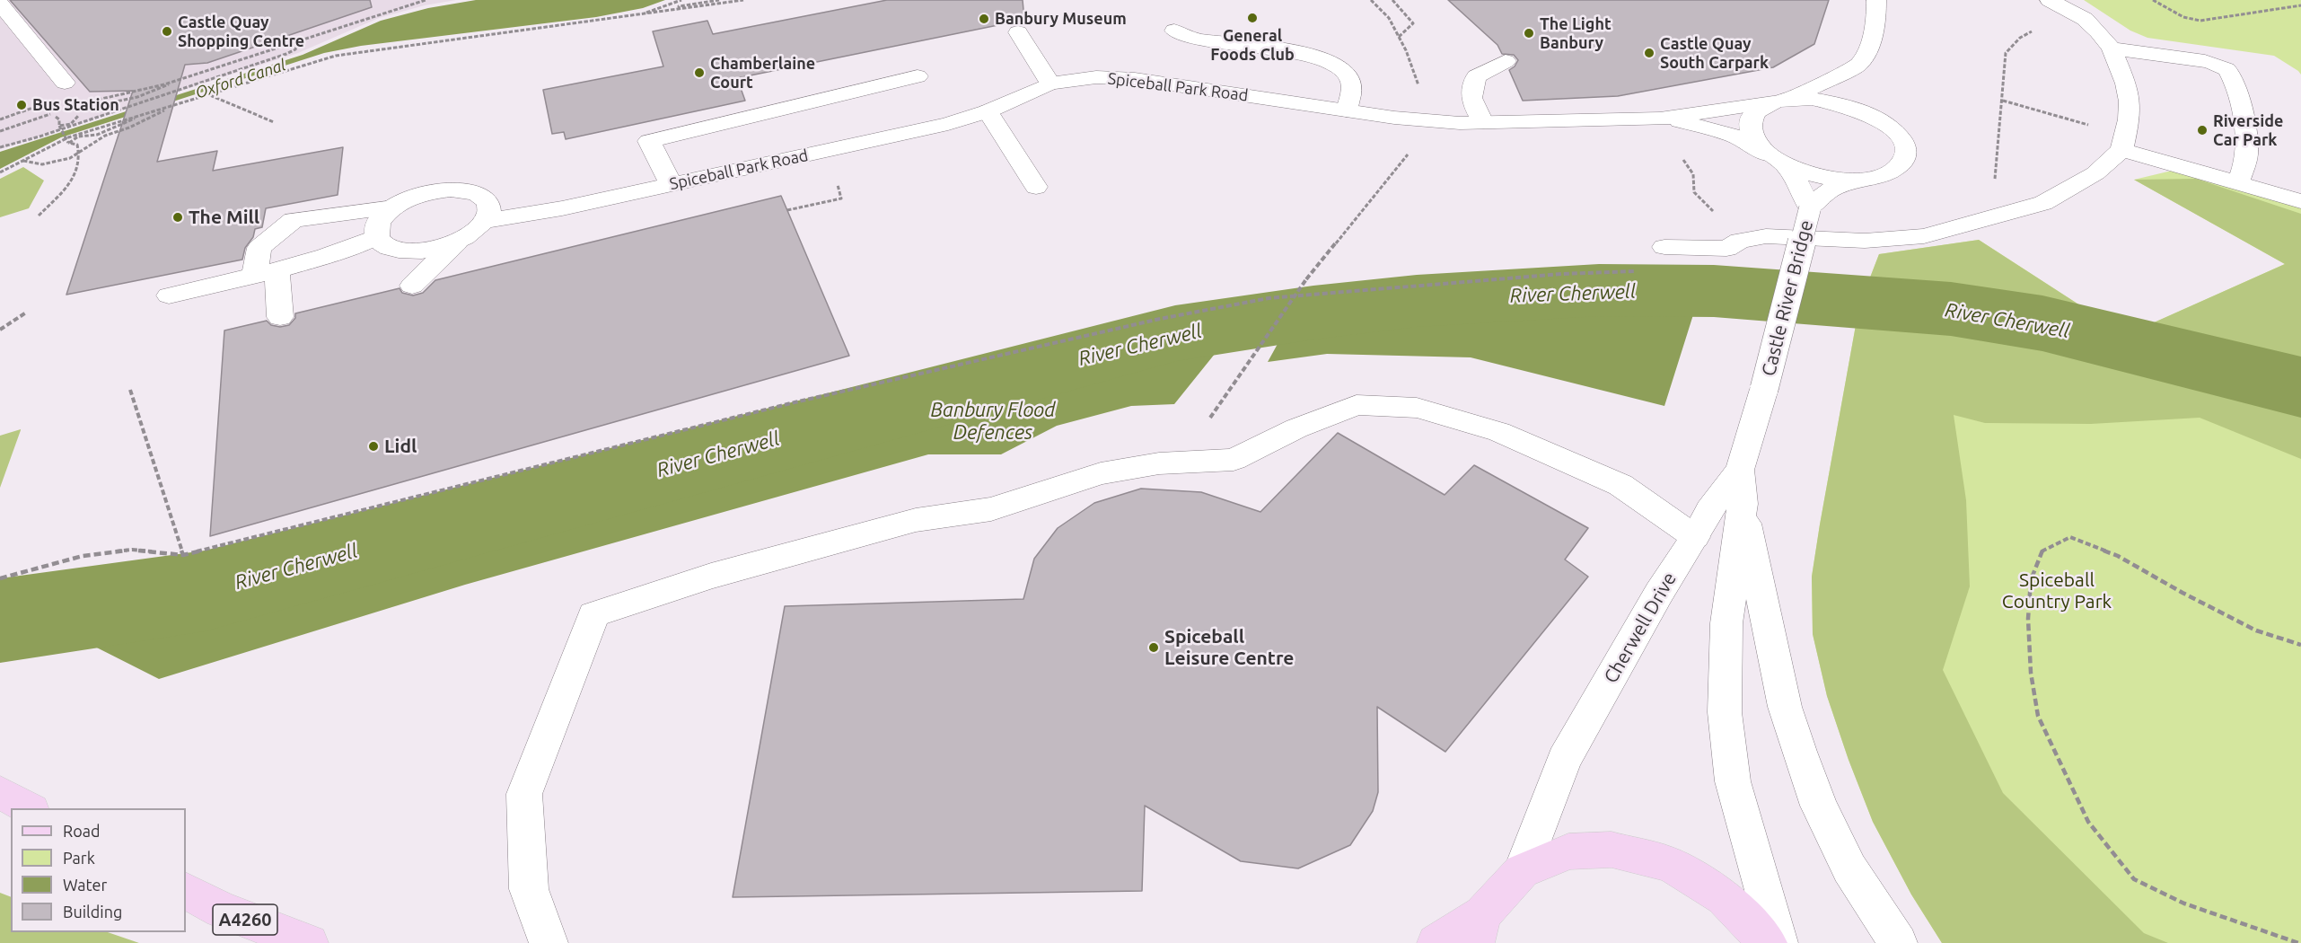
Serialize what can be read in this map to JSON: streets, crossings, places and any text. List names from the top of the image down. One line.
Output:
{"streets":{"main road":["A4260"],"street":["Spiceball Park Road","Castle River Bridge","Cherwell Drive"]},"crossings":[["Spiceball Park Road","Castle River Bridge"],["Castle River Bridge","Cherwell Drive"]],"water":["Oxford Canal","River Cherwell","Banbury Flood Defences"],"parks":["Spiceball Country Park"],"places":["General Foods Club","Banbury Museum","Castle Quay Shopping Centre","The Light Banbury","Castle Quay South Carpark","Chamberlaine Court","Bus Station","Riverside Car Park","The Mill","Lidl","Spiceball Leisure Centre"],"legend":["Road","Park","Water","Building"]}
